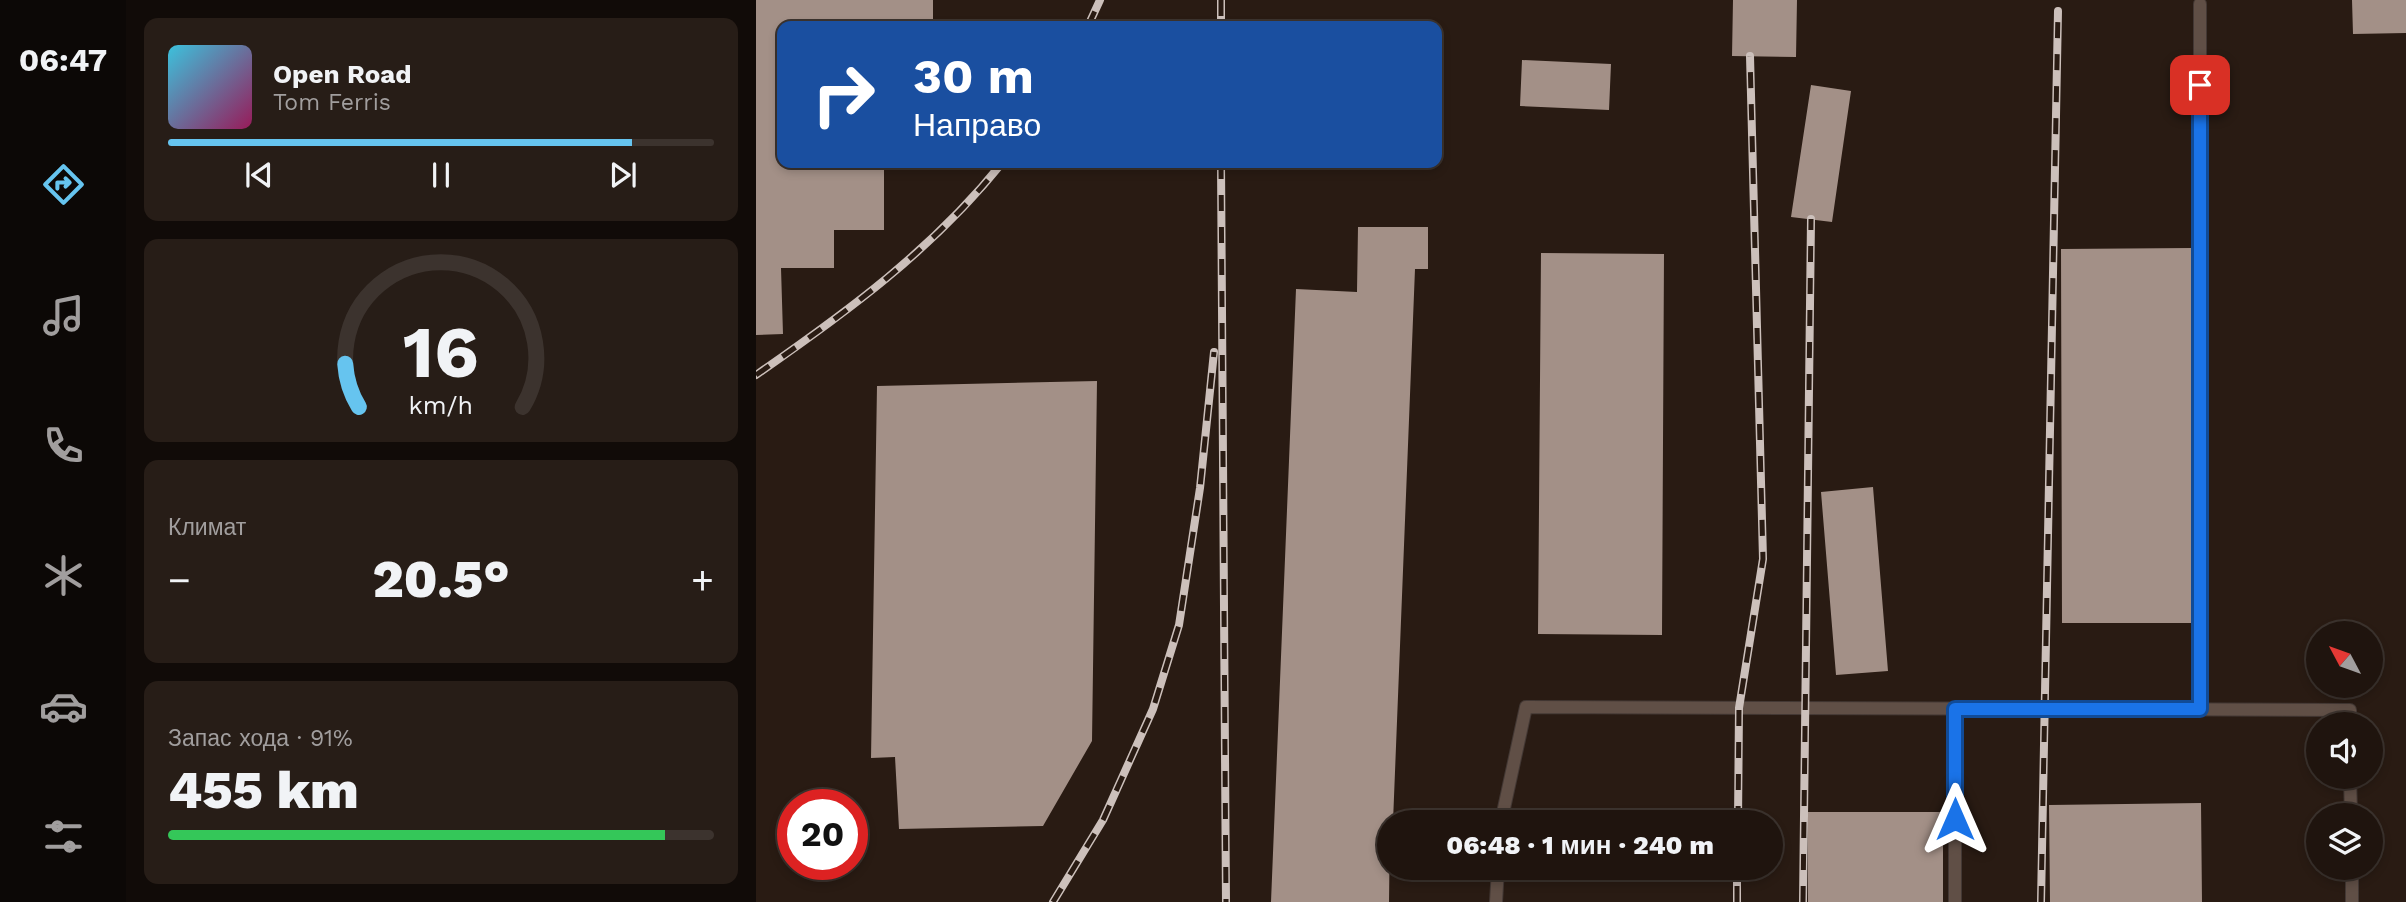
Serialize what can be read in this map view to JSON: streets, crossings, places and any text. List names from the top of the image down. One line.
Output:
{"north":"top left","page":{"tabs":"06:47","turn":["30 m","Направо"],"song":["Open Road","Tom Ferris"],"tile":["Климат",["Запас хода · 91%","455 km"]],"heat":["−","20.5°","+"],"limit":"20","trip":"06:48 · 1 мин · 240 m","gauge":["16","km/h"]}}
